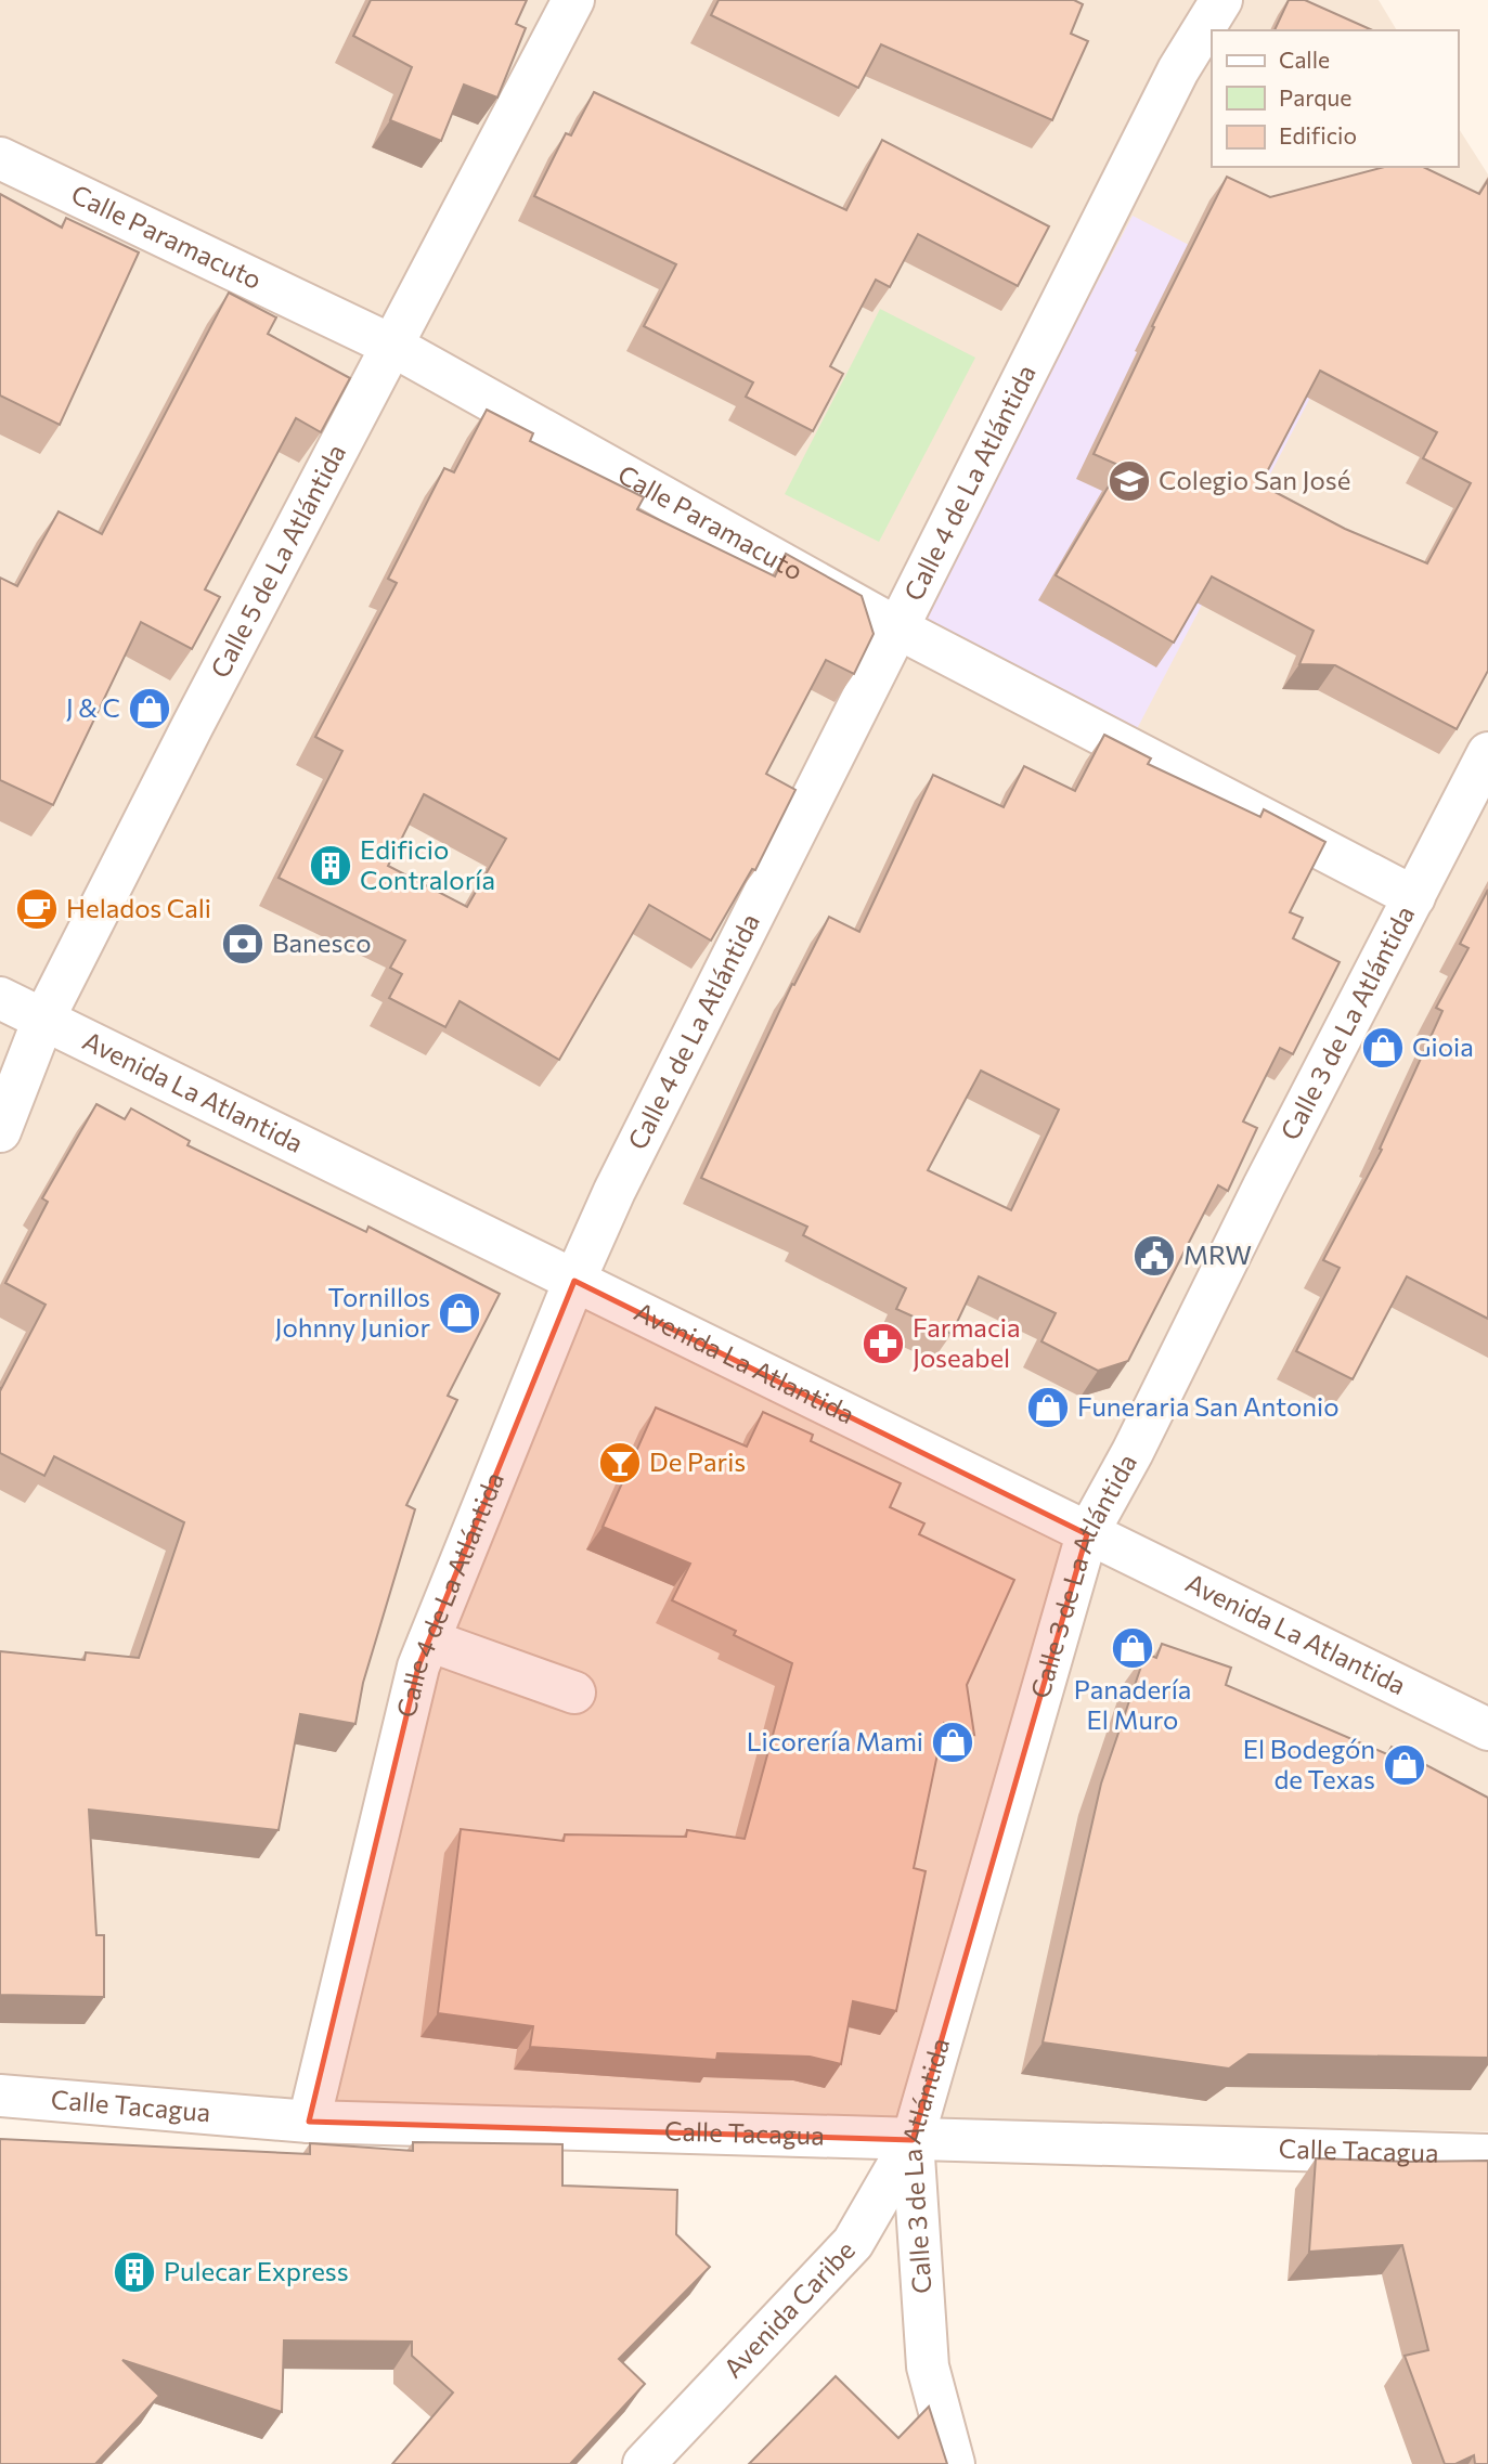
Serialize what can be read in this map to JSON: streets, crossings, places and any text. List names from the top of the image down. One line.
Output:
{"streets":{"street":["Calle Paramacuto","Calle 4 de La Atlántida","Calle 5 de La Atlántida","Calle 3 de La Atlántida","Avenida La Atlantida","Calle Tacagua","Avenida Caribe"]},"crossings":[["Calle Paramacuto","Calle 4 de La Atlántida"],["Calle Paramacuto","Calle 5 de La Atlántida"],["Calle Paramacuto","Calle 3 de La Atlántida"],["Calle 4 de La Atlántida","Avenida La Atlantida"],["Calle 4 de La Atlántida","Calle Tacagua"],["Calle 5 de La Atlántida","Avenida La Atlantida"],["Calle 3 de La Atlántida","Avenida La Atlantida"],["Calle 3 de La Atlántida","Calle Tacagua"],["Calle 3 de La Atlántida","Avenida Caribe"],["Calle Tacagua","Avenida Caribe"]],"places":{"school or university":["Colegio San José"],"shop":["J & C","Gioia","Tornillos Johnny Junior","Funeraria San Antonio","Panadería El Muro","Licorería Mami","El Bodegón de Texas"],"building":["Edificio Contraloría","Pulecar Express"],"cafe":["Helados Cali"],"bank":["Banesco"],"public building":["MRW"],"pharmacy":["Farmacia Joseabel"],"bar":["De Paris"]},"legend":["Calle","Parque","Edificio"]}
